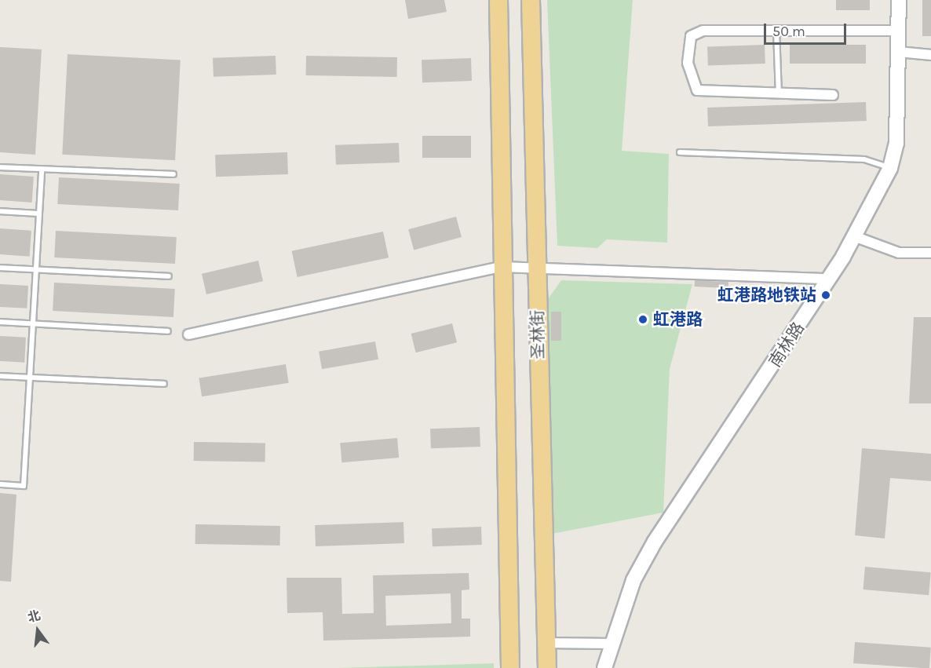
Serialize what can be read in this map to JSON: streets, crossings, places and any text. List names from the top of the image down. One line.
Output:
{"streets":{"highway":["圣林街"],"street":["南林路"]},"places":["虹港路地铁站","虹港路"],"scale_bar":"50 m","north":"top"}
